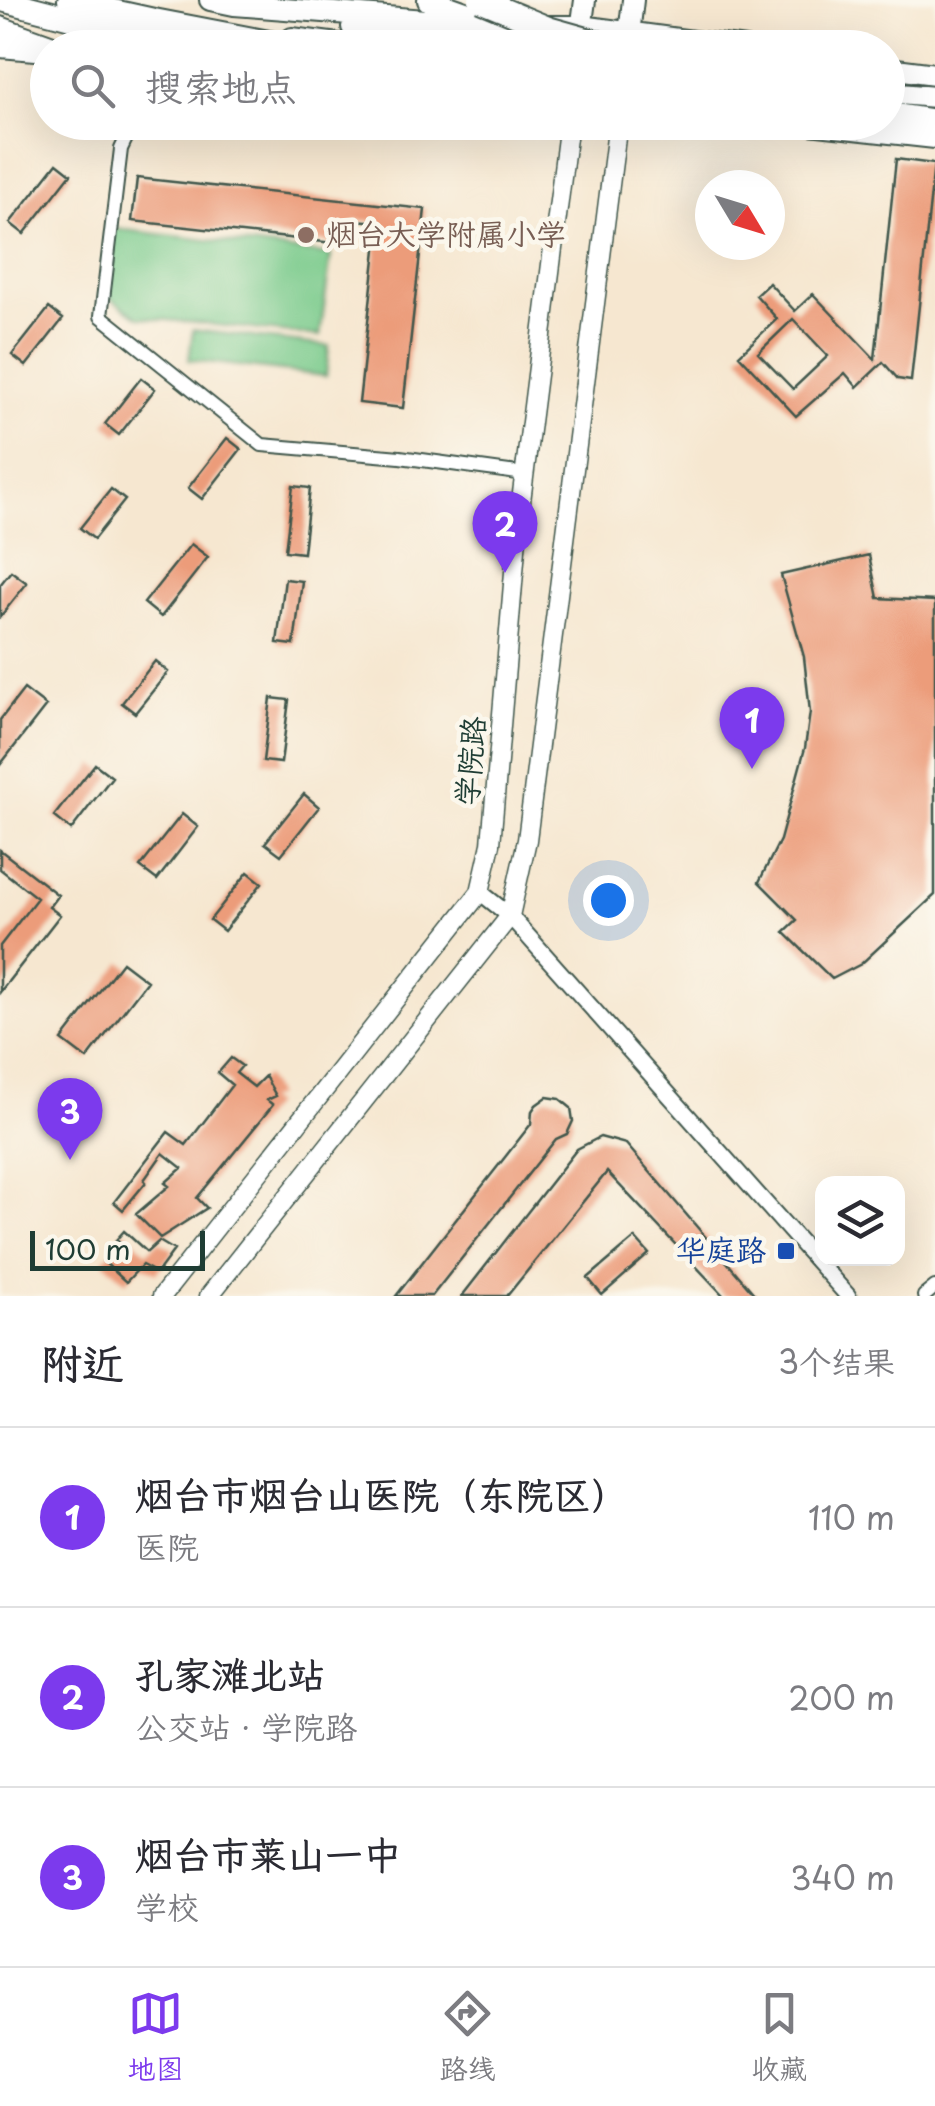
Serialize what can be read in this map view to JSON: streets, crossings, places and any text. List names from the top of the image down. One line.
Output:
{"streets":{"main road":["学院路"]},"places":{"other":["烟台大学附属小学"],"transit":["华庭路"]},"scale_bar":"100 m","north":"bottom right","page":{"search":"搜索地点","pins":["2","1","3"],"scale":"100 m","heading":["附近","3个结果"],"list":[{"mark":"1","name":"烟台市烟台山医院（东院区）","note":"医院","value":"110 m"},{"mark":"2","name":"孔家滩北站","note":"公交站 · 学院路","value":"200 m"},{"mark":"3","name":"烟台市莱山一中","note":"学校","value":"340 m"}],"nav":["地图","路线","收藏"]}}
